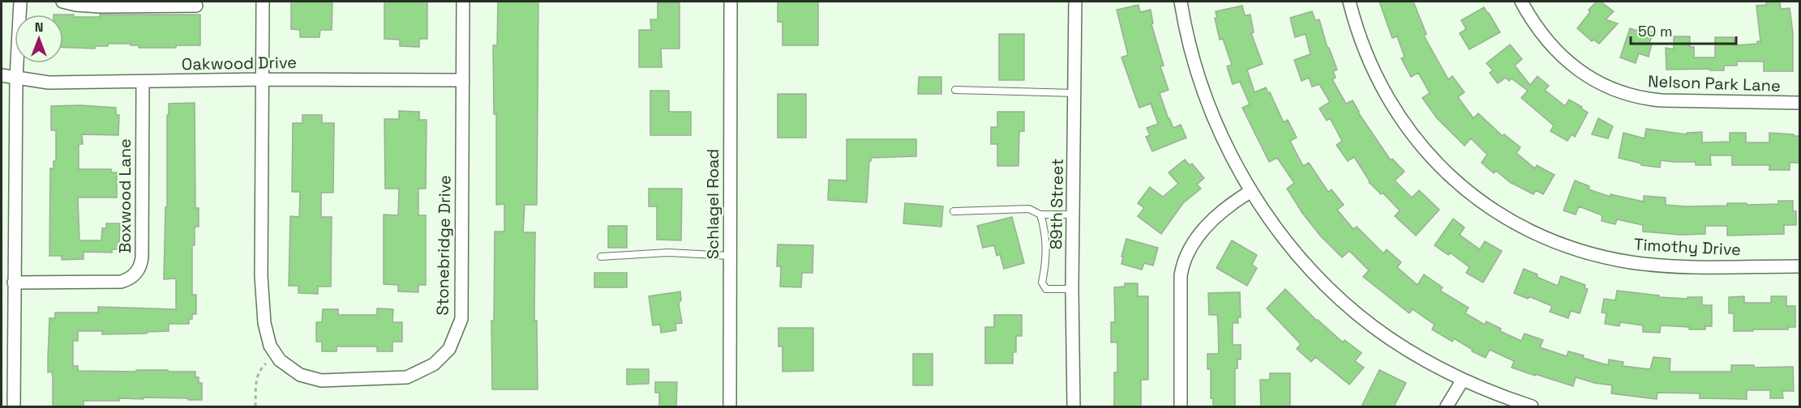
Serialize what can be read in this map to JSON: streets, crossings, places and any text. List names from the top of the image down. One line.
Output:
{"streets":{"street":["Oakwood Drive","Nelson Park Lane","Boxwood Lane","Schlagel Road","89th Street","Stonebridge Drive","Timothy Drive"]},"crossings":[["Oakwood Drive","Boxwood Lane"],["Oakwood Drive","Stonebridge Drive"]],"scale_bar":"50 m","north":"top"}
